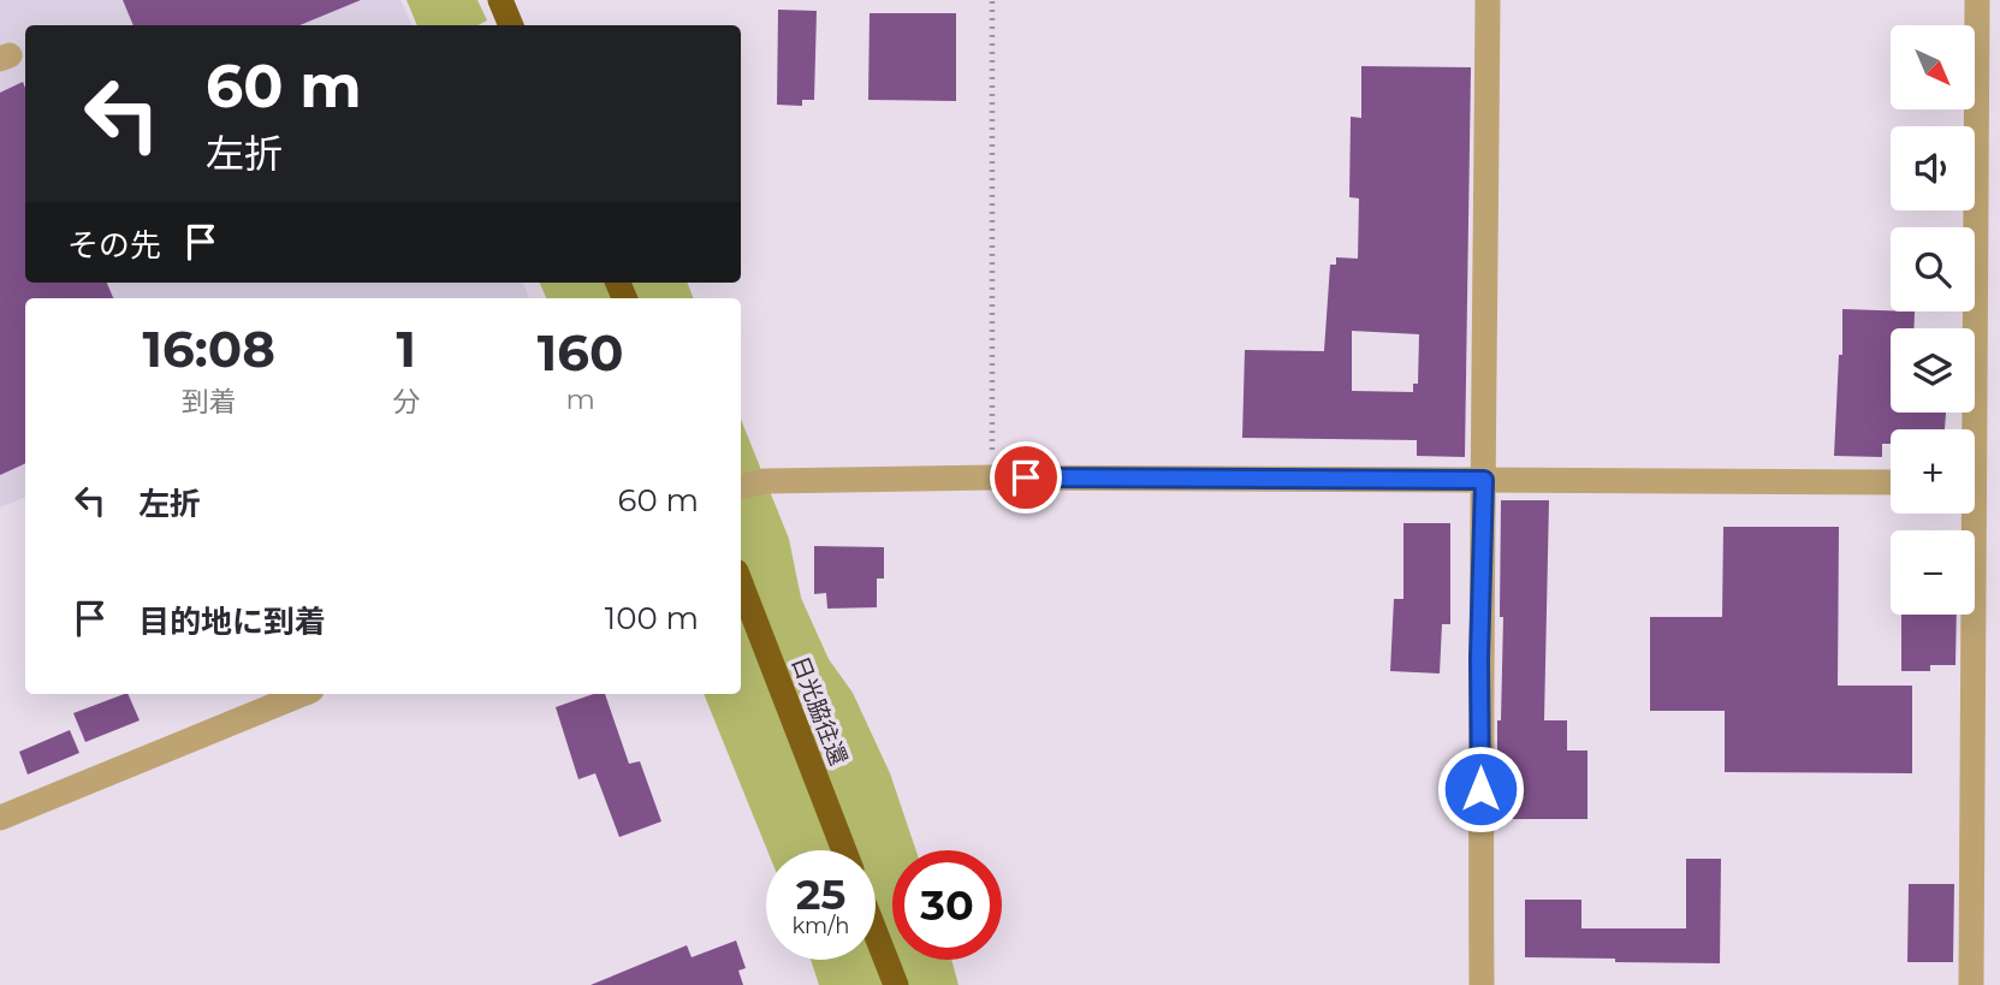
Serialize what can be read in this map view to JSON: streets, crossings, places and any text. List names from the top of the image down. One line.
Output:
{"streets":{"highway":["日光脇往還"]},"north":"bottom right","page":{"map_buttons":["+","−"],"turn":["60 m","左折"],"then":"その先","eta":["16:08","到着","1","分","160","m"],"list":[{"name":"左折","value":"60 m"},{"name":"目的地に到着","value":"100 m"}],"speed":"25 km/h","limit":"30"}}
